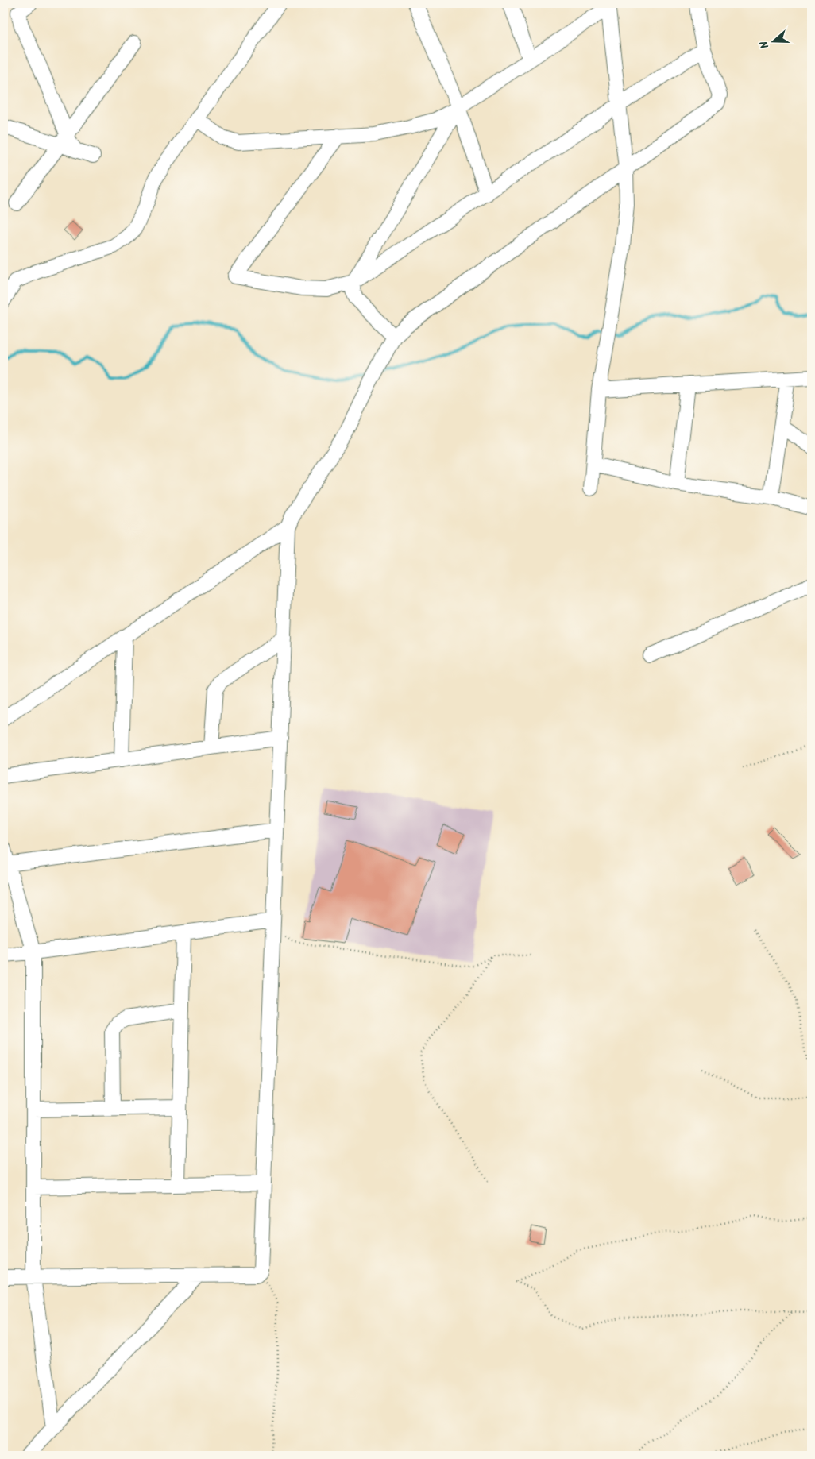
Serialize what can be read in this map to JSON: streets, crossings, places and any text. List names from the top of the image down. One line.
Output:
{"north":"left"}
